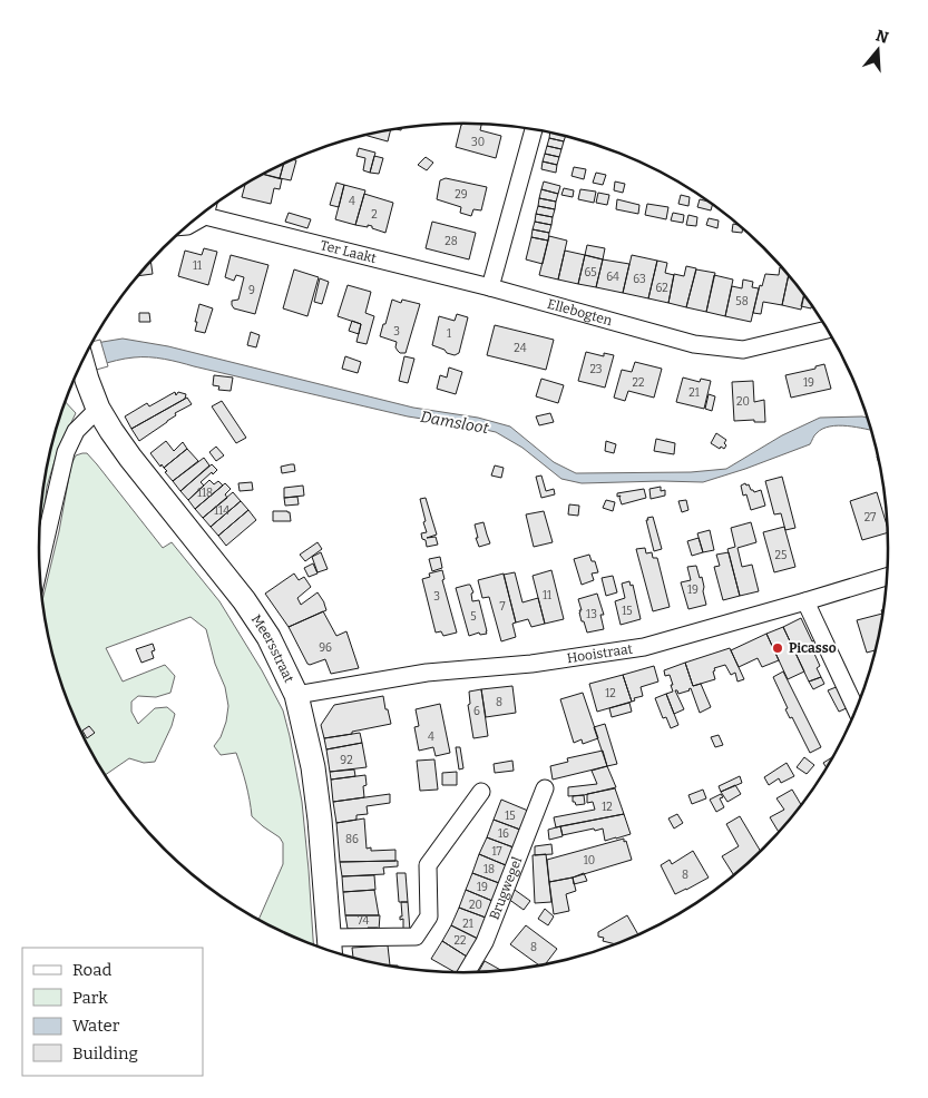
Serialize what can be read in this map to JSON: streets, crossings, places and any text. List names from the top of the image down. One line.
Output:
{"streets":{"main road":["Meersstraat"],"street":["Ter Laakt","Ellebogten","Hooistraat","Brugwegel"]},"crossings":[["Ter Laakt","Ellebogten"],["Meersstraat","Hooistraat"]],"water":["Damsloot"],"places":["Picasso"],"house_numbers":["30","29","4","2","28","11","65","64","63","62","9","58","3","1","24","23","22","19","21","20","118","114","27","25","19","11","3","7","15","13","5","96","12","8","6","4","92","12","15","16","86","17","10","18","8","19","20","74","21","22","8"],"legend":["Road","Park","Water","Building"],"north":"top"}
